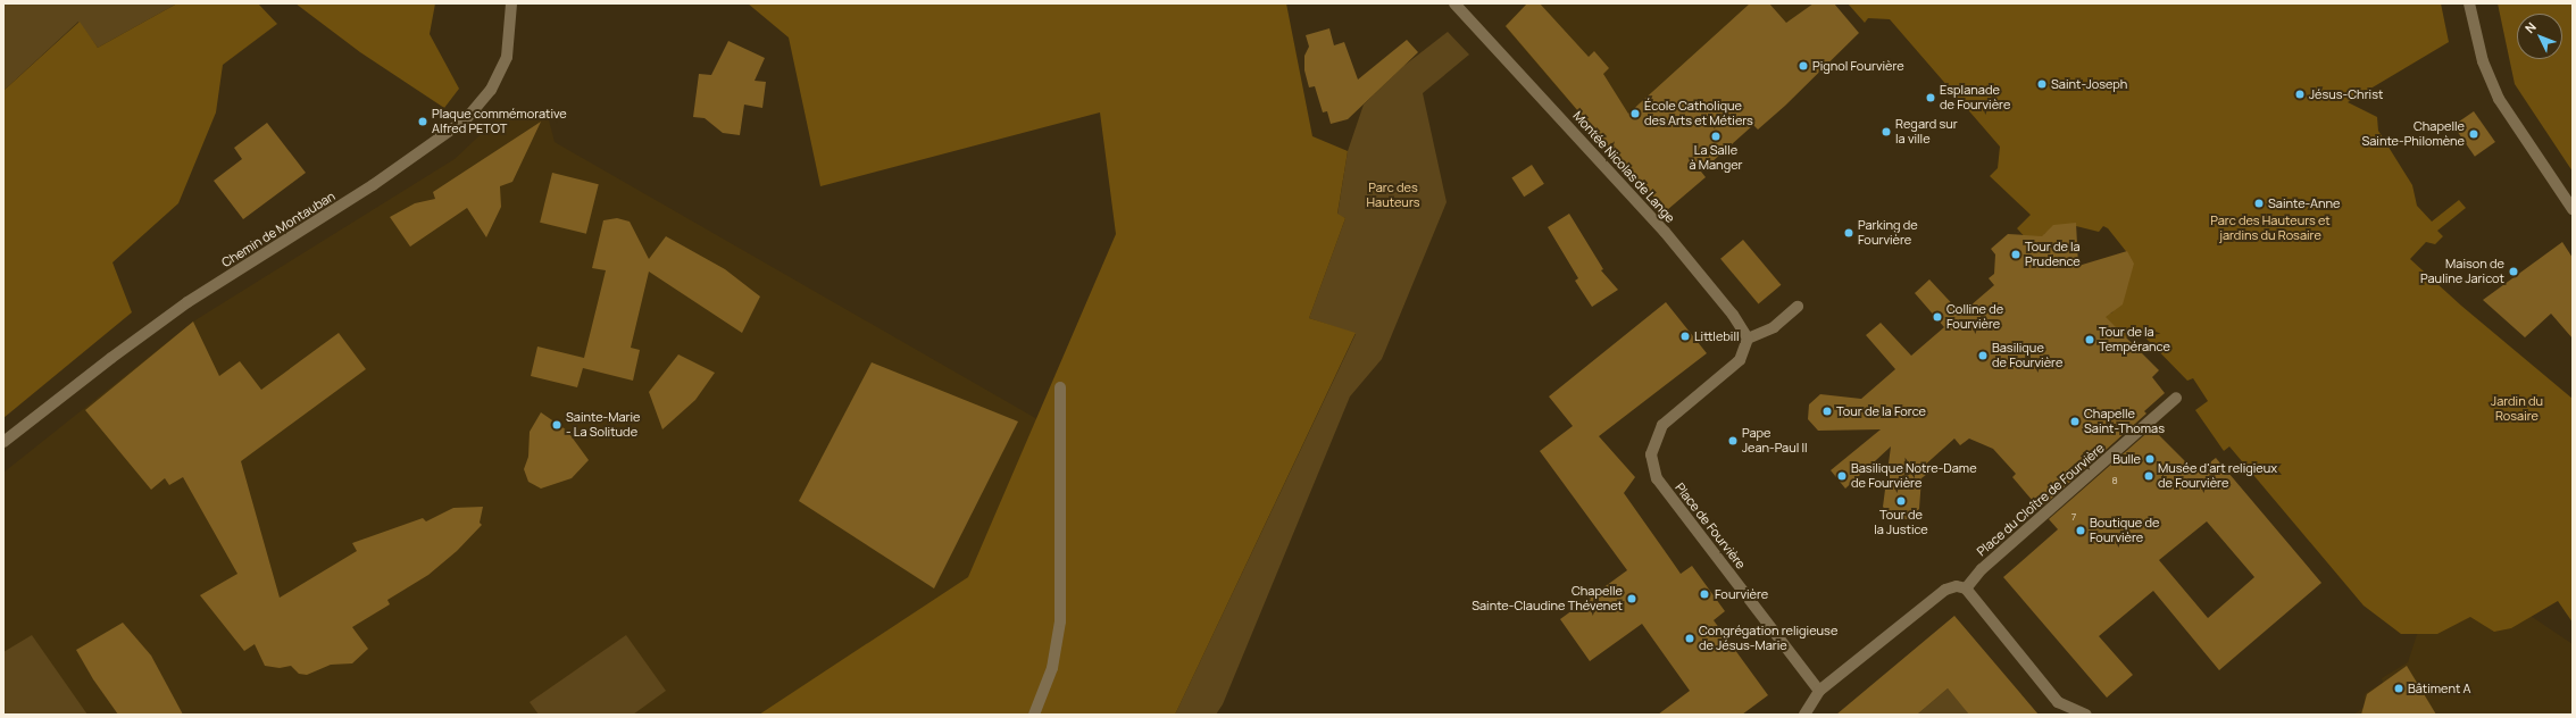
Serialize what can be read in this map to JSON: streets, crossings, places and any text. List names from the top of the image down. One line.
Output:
{"streets":{"street":["Montée Nicolas de Lange","Chemin de Montauban","Place du Cloître de Fourvière","Place de Fourvière"]},"crossings":[["Montée Nicolas de Lange","Place de Fourvière"]],"parks":["Parc des Hauteurs","Parc des Hauteurs et jardins du Rosaire","Jardin du Rosaire"],"places":["Pignol Fourvière","Saint-Joseph","Jésus-Christ","Esplanade de Fourvière","École Catholique des Arts et Métiers","Plaque commémorative Alfred PETOT","Regard sur la ville","Chapelle Sainte-Philomène","La Salle à Manger","Sainte-Anne","Parking de Fourvière","Tour de la Prudence","Maison de Pauline Jaricot","Colline de Fourvière","Littlebill","Tour de la Tempérance","Basilique de Fourvière","Tour de la Force","Chapelle Saint-Thomas","Sainte-Marie - La Solitude","Pape Jean-Paul II","Bulle","Basilique Notre-Dame de Fourvière","Musée d'art religieux de Fourvière","Tour de la Justice","Boutique de Fourvière","Fourvière","Chapelle Sainte-Claudine Thévenet","Congrégation religieuse de Jésus-Marie","Bâtiment A"],"house_numbers":["8","7"],"north":"top left"}
